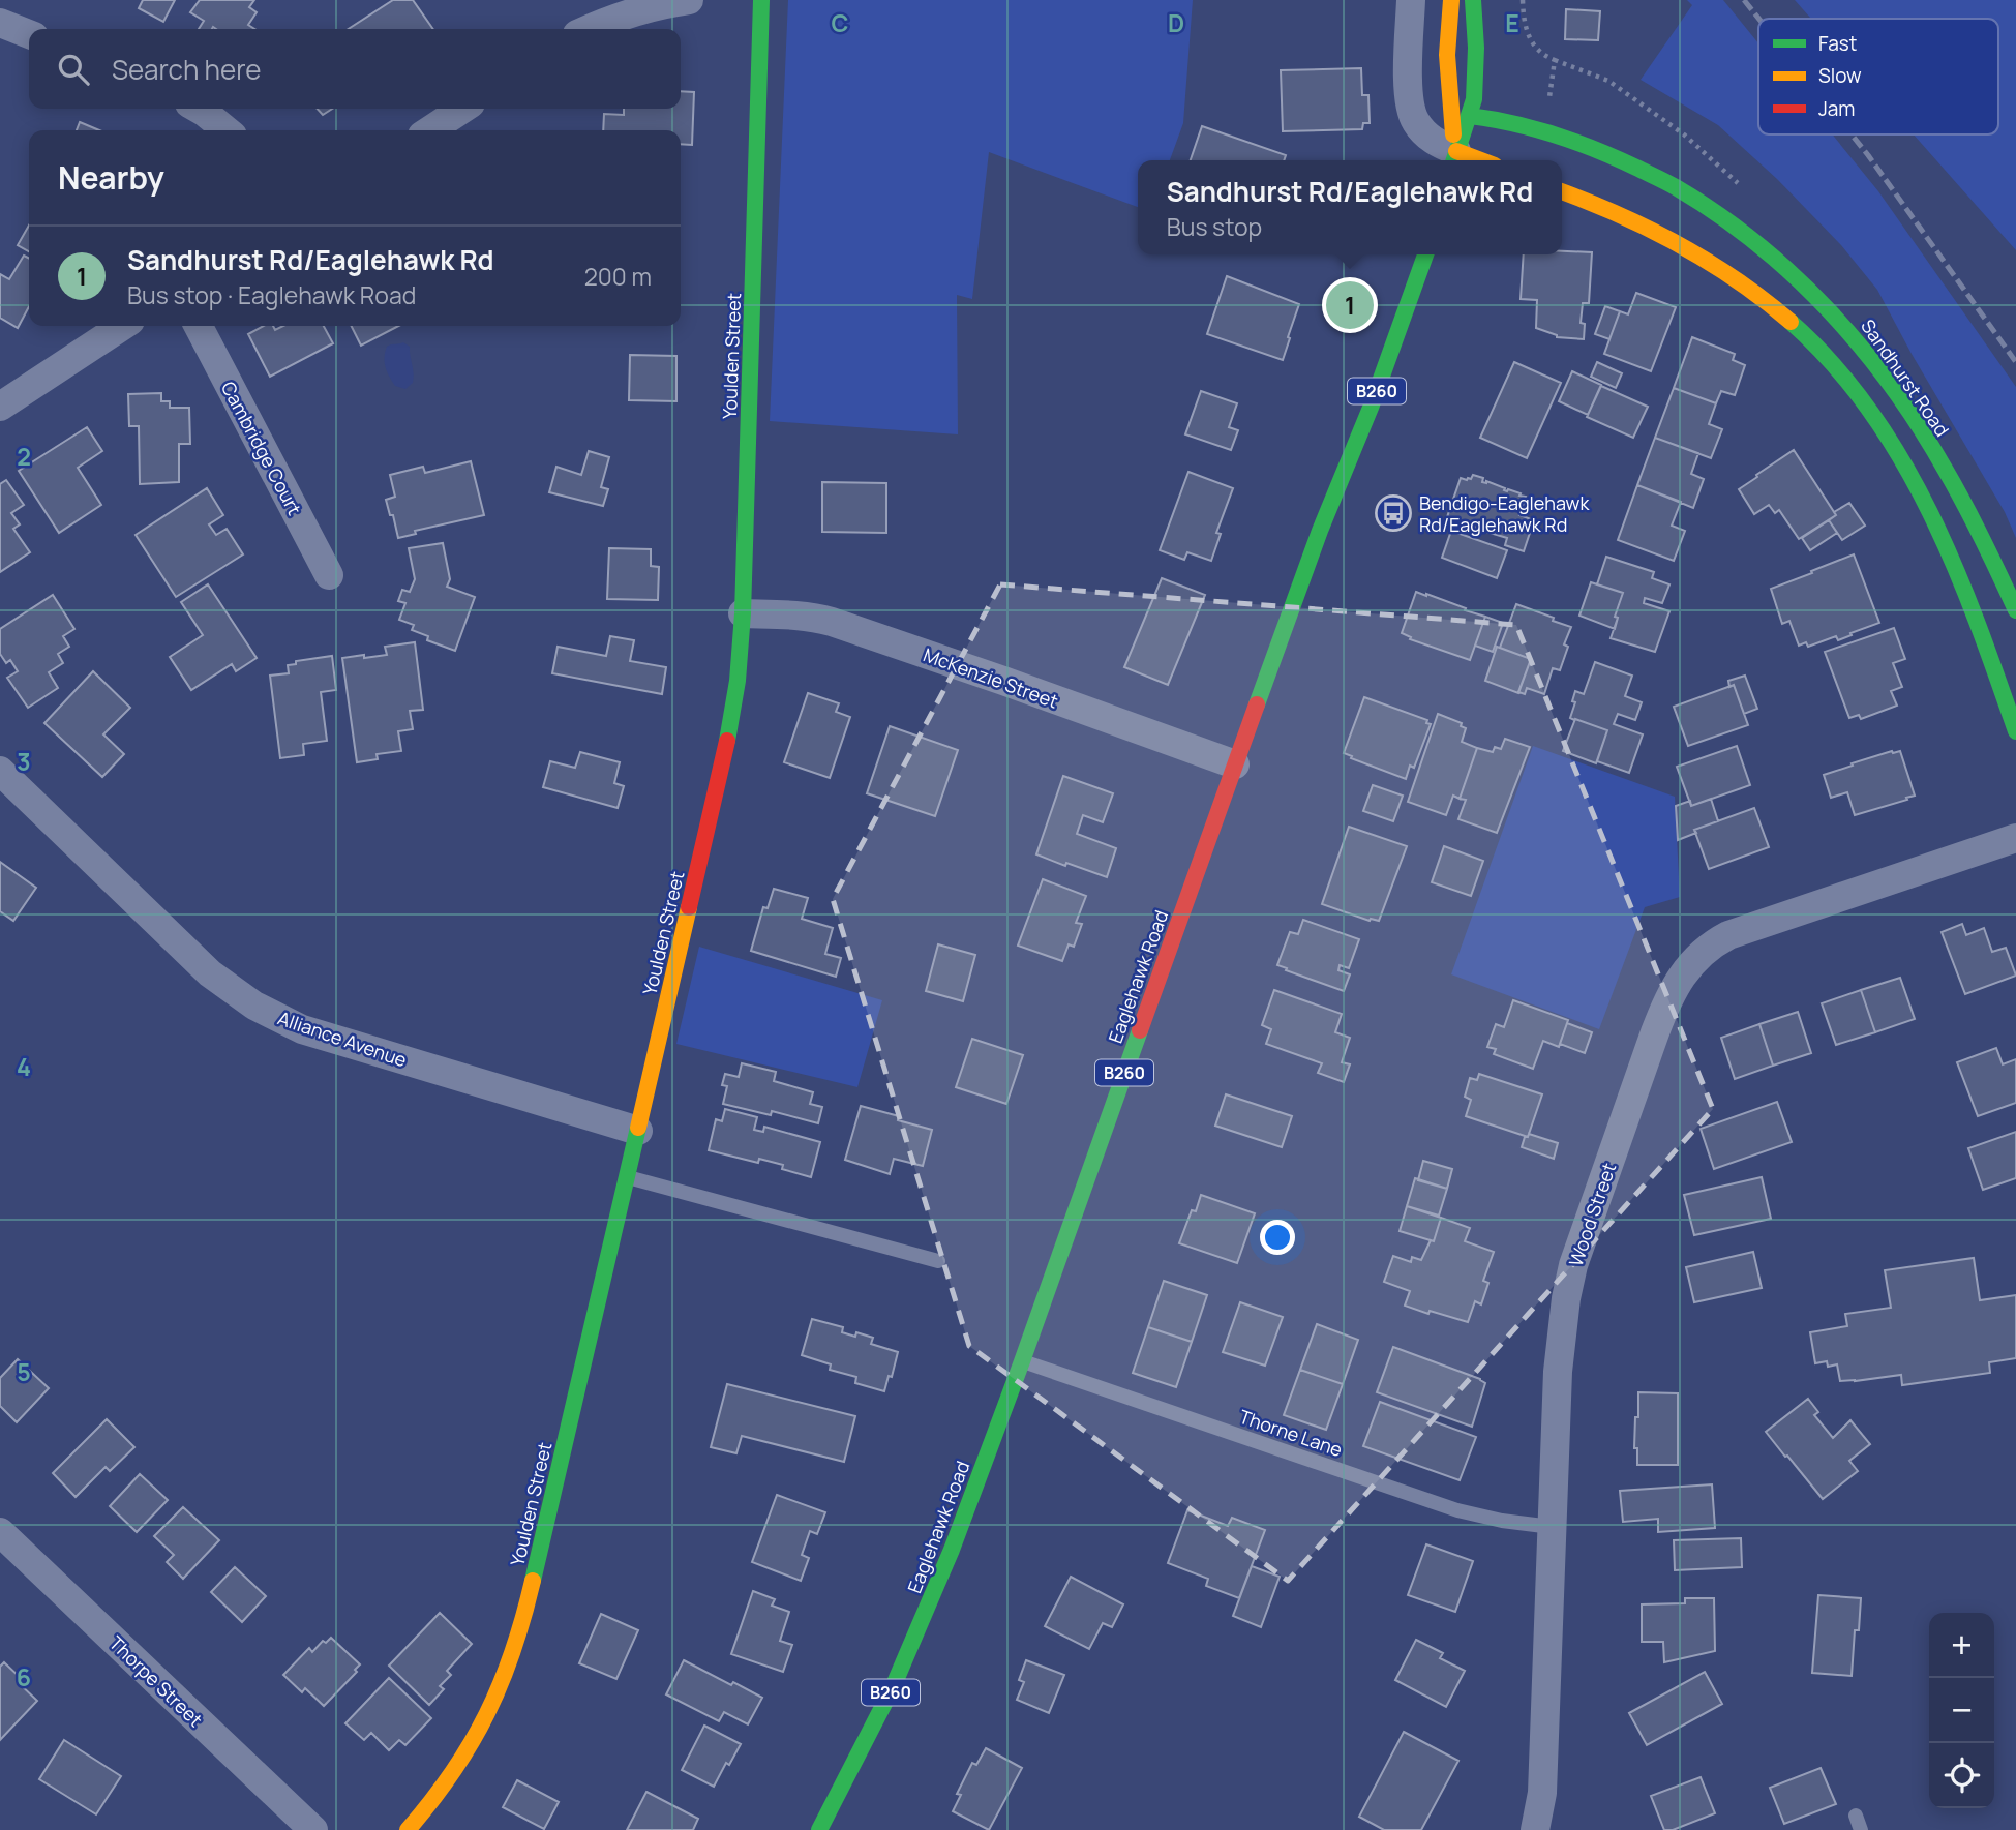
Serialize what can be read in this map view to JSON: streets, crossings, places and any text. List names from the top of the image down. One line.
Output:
{"streets":{"main road":["Youlden Street","Sandhurst Road","B260","Eaglehawk Road"],"street":["Cambridge Court","McKenzie Street","Alliance Avenue","Wood Street","Thorpe Street"],"lane":["Thorne Lane"]},"crossings":[["Youlden Street","McKenzie Street"],["Youlden Street","Alliance Avenue"],["McKenzie Street","Eaglehawk Road"],["Eaglehawk Road","Thorne Lane"],["Wood Street","Thorne Lane"]],"places":{"bus stop":["Bendigo-Eaglehawk Rd/Eaglehawk Rd"]},"legend":["Fast","Slow","Jam"],"page":{"search":"Search here","heading":"Nearby","popup":["Sandhurst Rd/Eaglehawk Rd","Bus stop"],"list":[{"mark":"1","name":"Sandhurst Rd/Eaglehawk Rd","note":"Bus stop · Eaglehawk Road","value":"200 m"}],"pins":"1","map_buttons":["+","−"]},"grid":{"columns":["C","D","E"],"rows":["2","3","4","5","6"]}}
